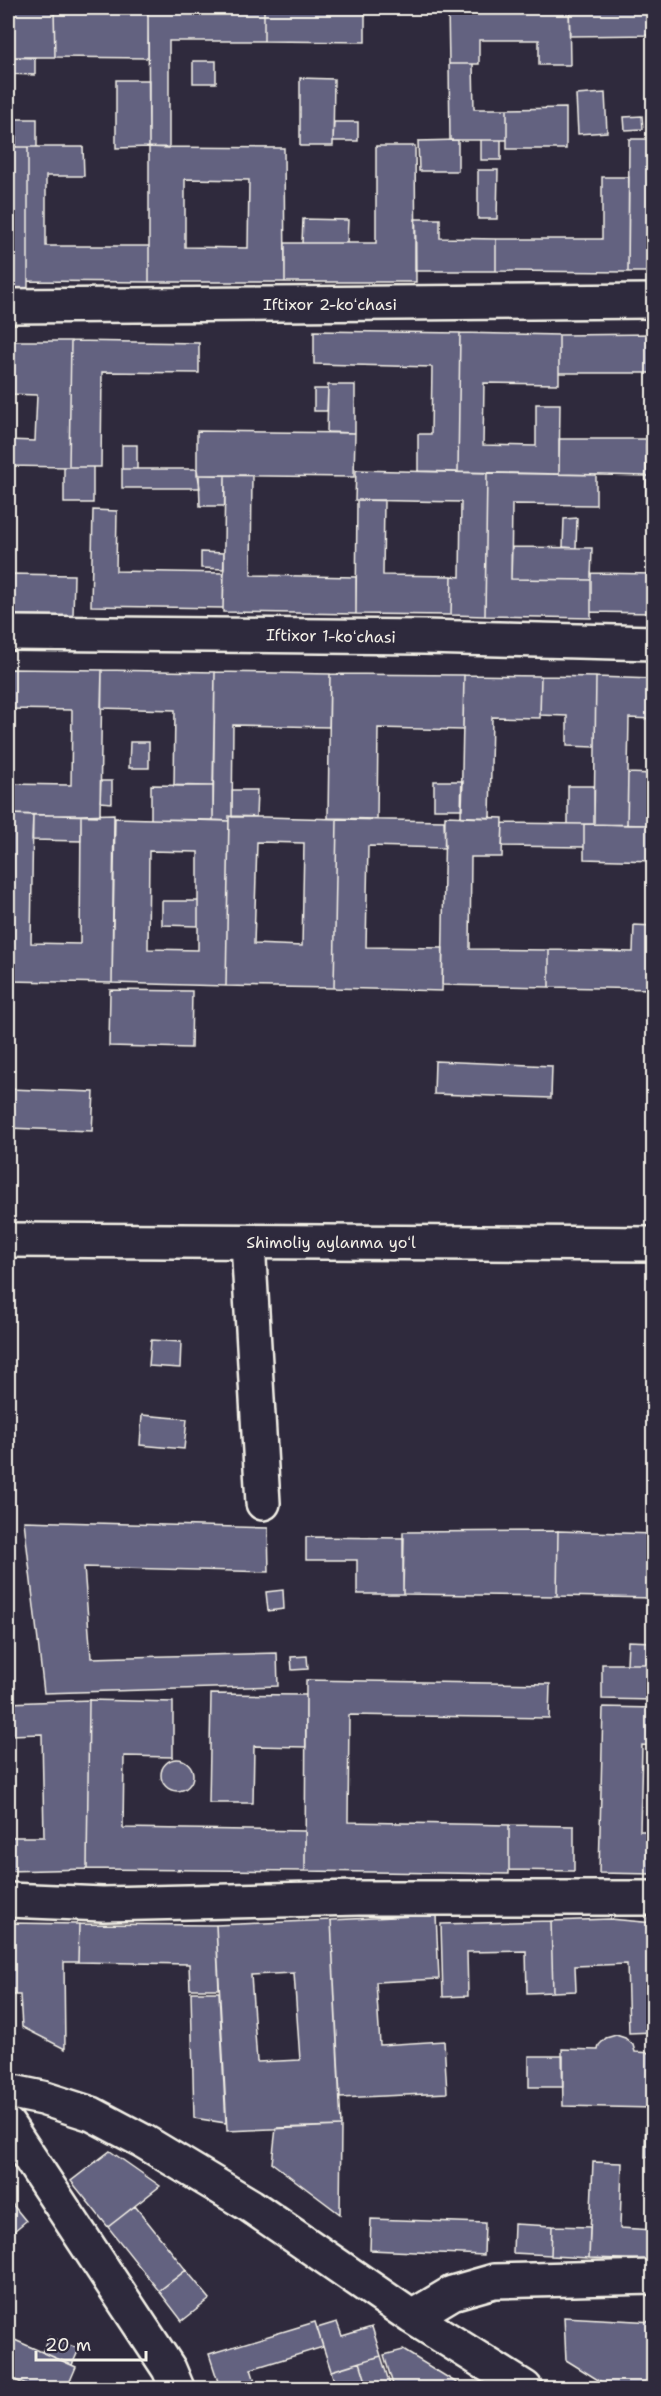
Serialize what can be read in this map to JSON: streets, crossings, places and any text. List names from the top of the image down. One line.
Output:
{"streets":{"street":["Iftixor 2-koʻchasi","Iftixor 1-koʻchasi","Shimoliy aylanma yoʻl"]},"scale_bar":"20 m"}
